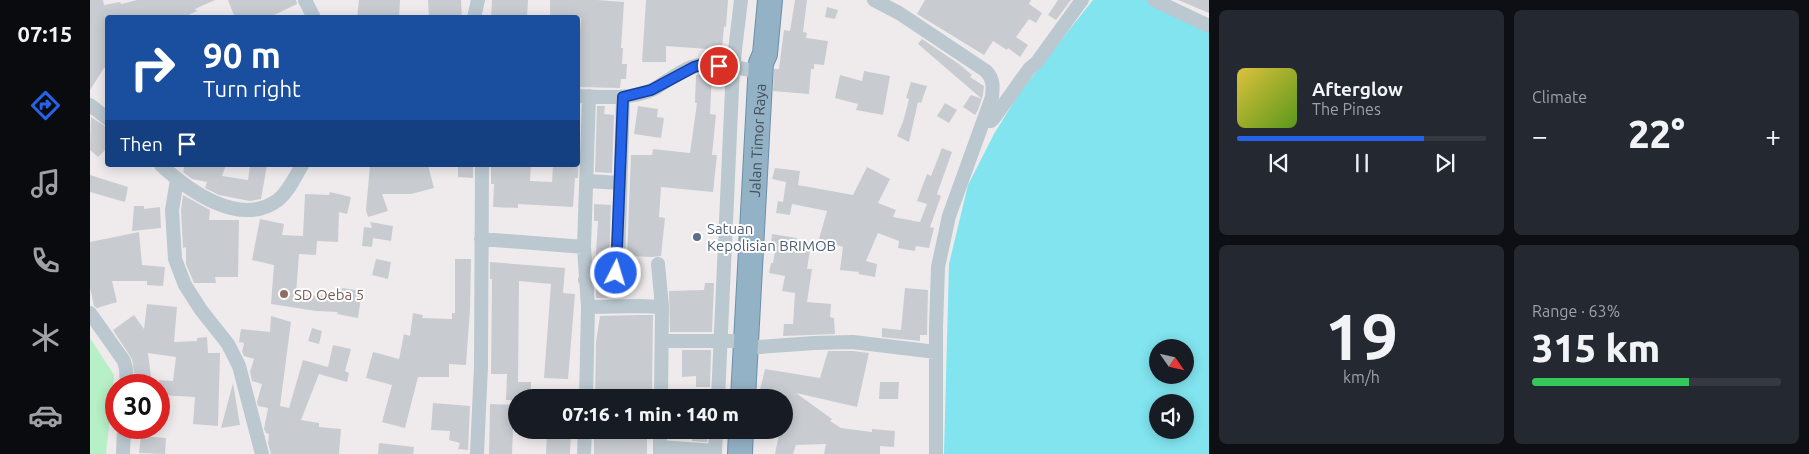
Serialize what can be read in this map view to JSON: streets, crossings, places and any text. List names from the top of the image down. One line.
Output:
{"streets":{"highway":["Jalan Timor Raya"]},"places":["Satuan Kepolisian BRIMOB","SD Oeba 5"],"north":"bottom right","page":{"tabs":"07:15","tile":["Climate",["19","km/h"],["Range · 63%","315 km"]],"turn":["90 m","Turn right"],"song":["Afterglow","The Pines"],"heat":["−","22°","+"],"then":"Then","limit":"30","trip":"07:16 · 1 min · 140 m"}}
